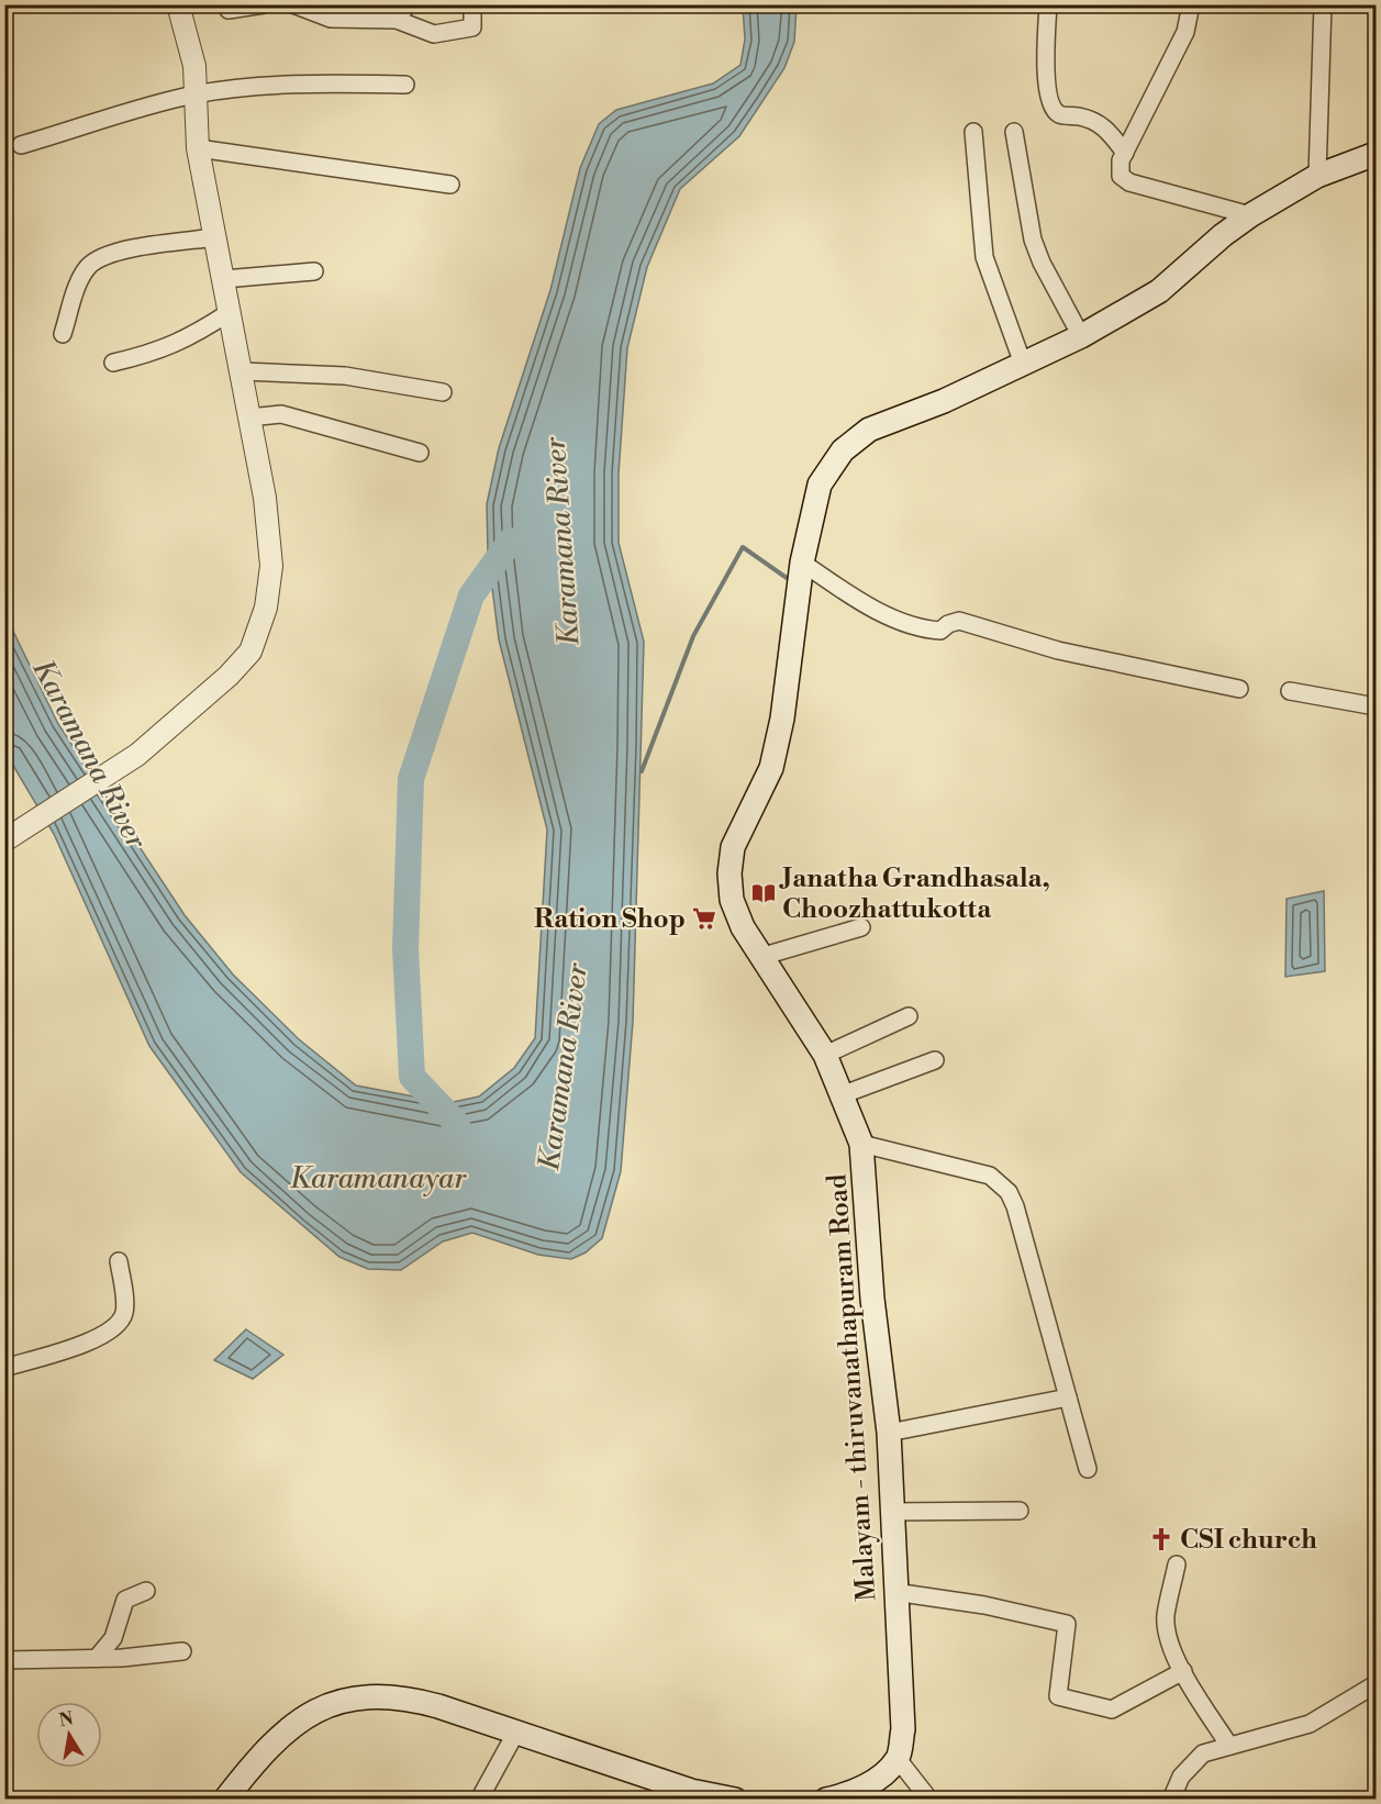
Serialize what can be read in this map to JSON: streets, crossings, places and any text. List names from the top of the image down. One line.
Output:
{"streets":{"main road":["Malayam - thiruvanathapuram Road"]},"water":["Karamana River","Karamanayar"],"places":{"library":["Janatha Grandhasala, Choozhattukotta"],"supermarket":["Ration Shop"],"church":["CSI church"]},"north":"top"}
